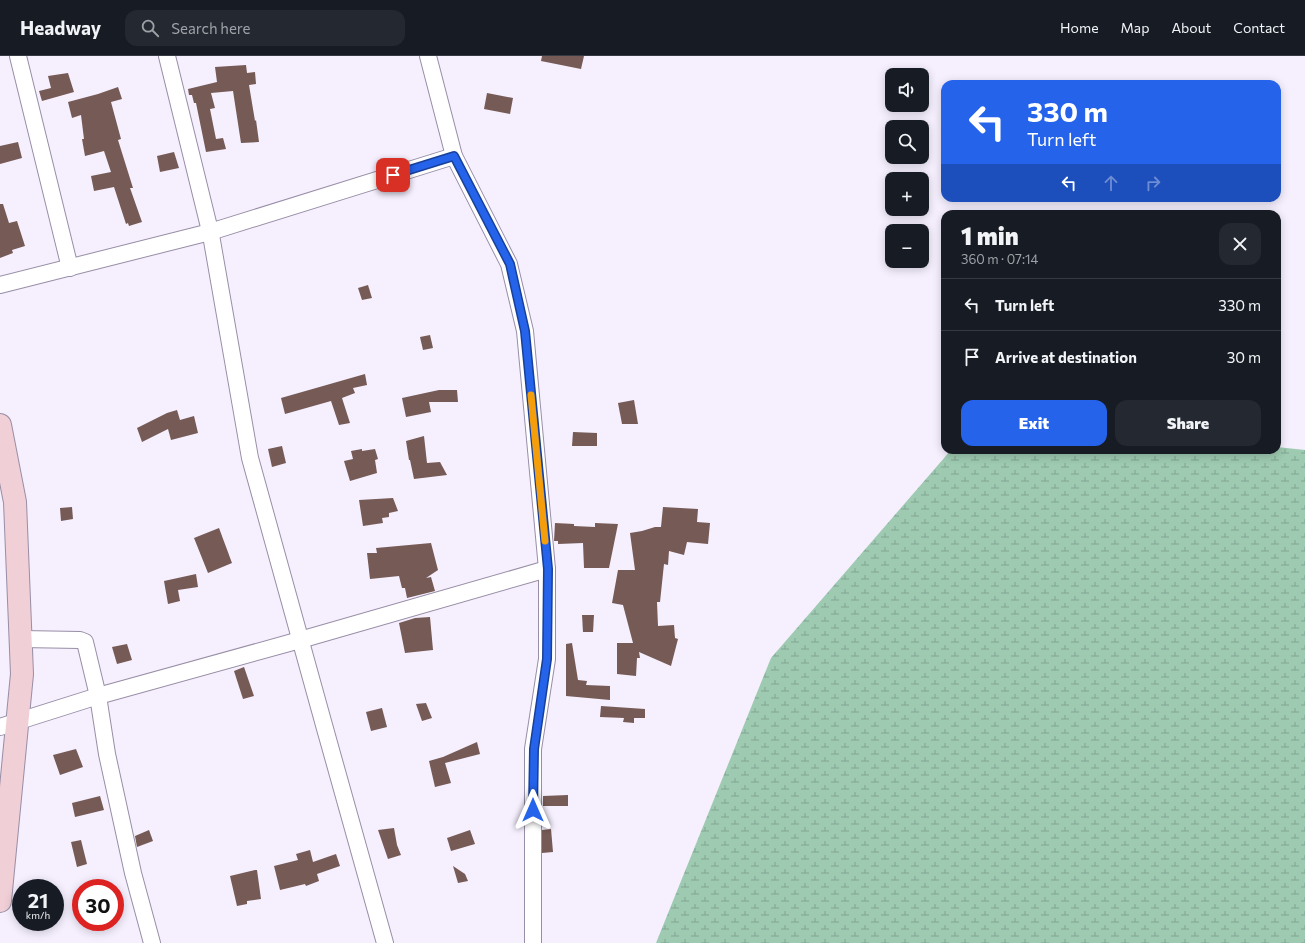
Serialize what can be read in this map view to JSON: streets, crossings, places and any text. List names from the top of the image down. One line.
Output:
{"page":{"header":"Headway","search":"Search here","nav":["Home","Map","About","Contact"],"map_buttons":["+","−"],"turn":["330 m","Turn left"],"heading":["1 min","360 m · 07:14"],"list":[{"name":"Turn left","value":"330 m"},{"name":"Arrive at destination","value":"30 m"}],"buttons":["Exit","Share"],"speed":"21 km/h","limit":"30"}}
